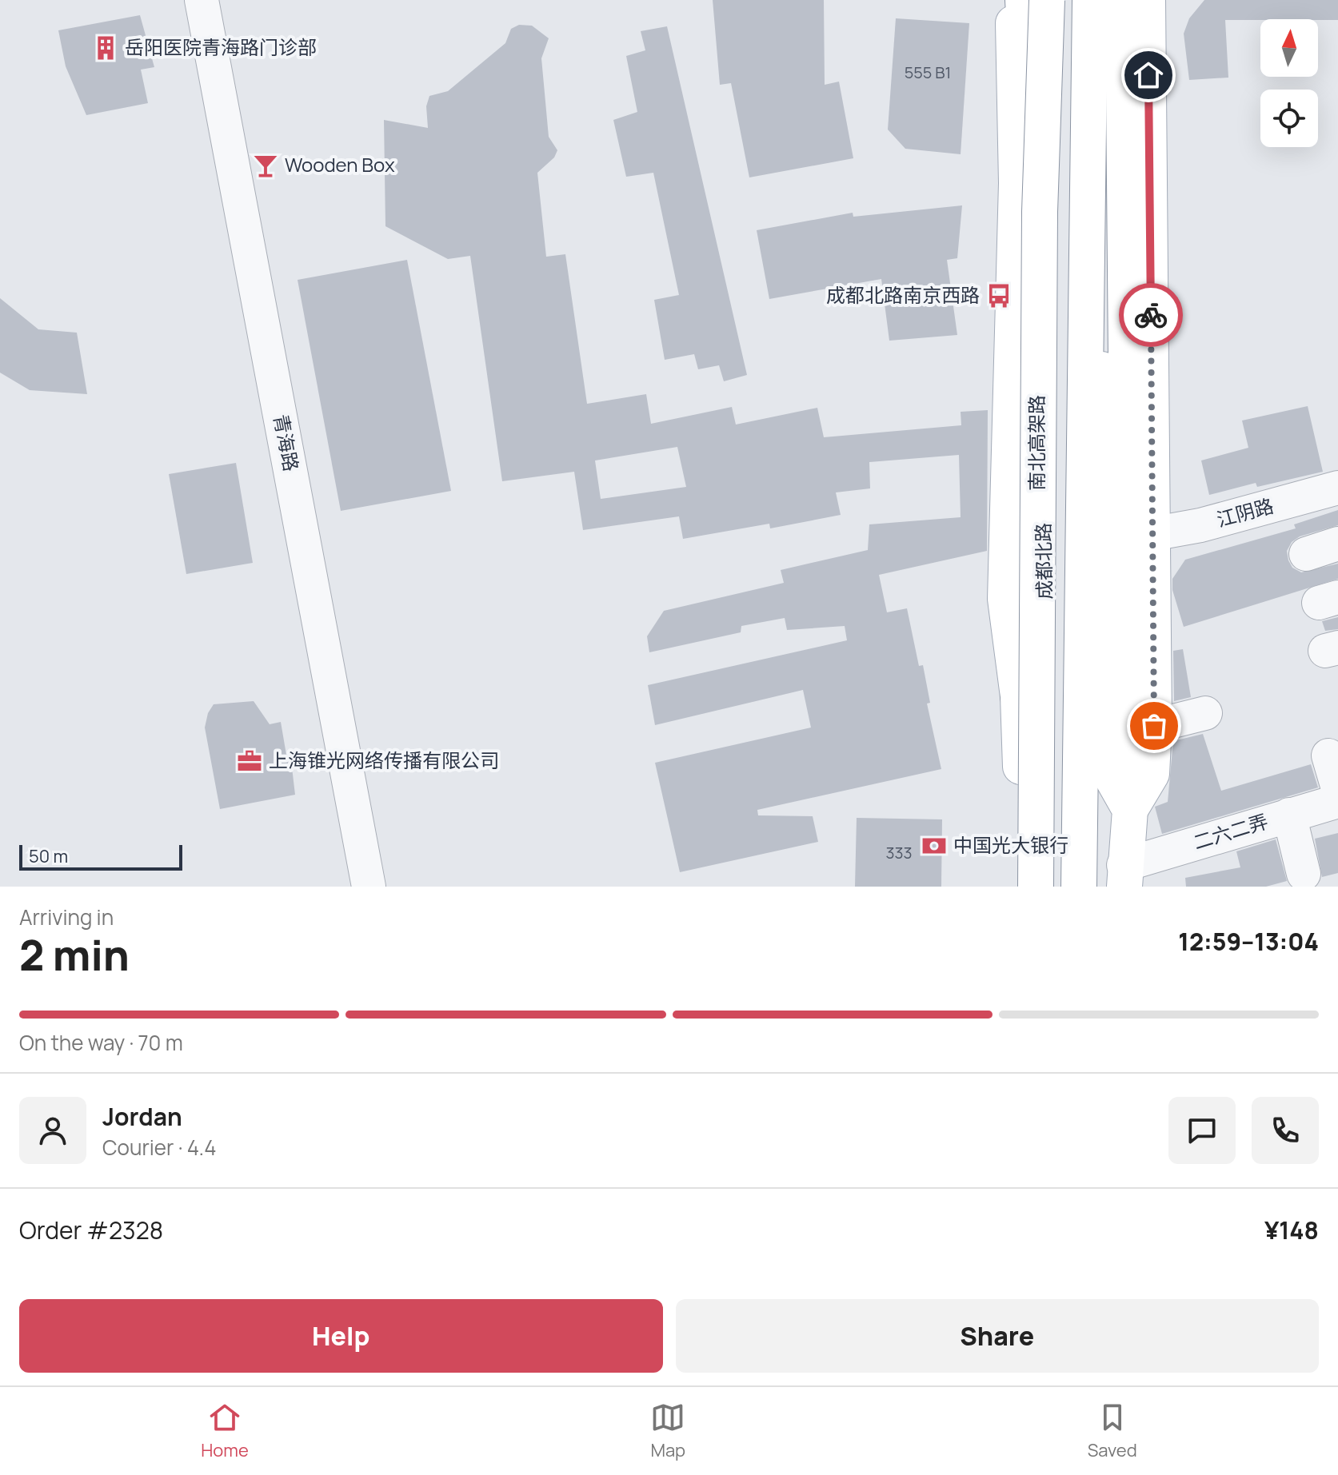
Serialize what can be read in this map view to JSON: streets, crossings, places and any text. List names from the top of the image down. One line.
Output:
{"streets":{"main road":["南北高架路","成都北路"],"street":["青海路","江阴路","二六二弄"]},"places":{"building":["岳阳医院青海路门诊部"],"bar":["Wooden Box"],"bus stop":["成都北路南京西路"],"office":["上海锥光网络传播有限公司"],"bank":["中国光大银行"]},"house_numbers":["555 B1","333"],"scale_bar":"50 m","north":"top","page":{"scale":"50 m","heading":["2 min","Arriving in","12:59–13:04"],"panel":["Jordan","Courier · 4.4","Order #2328","¥148"],"bar":"On the way · 70 m","buttons":["Help","Share"],"tabs":["Home","Map","Saved"]}}
